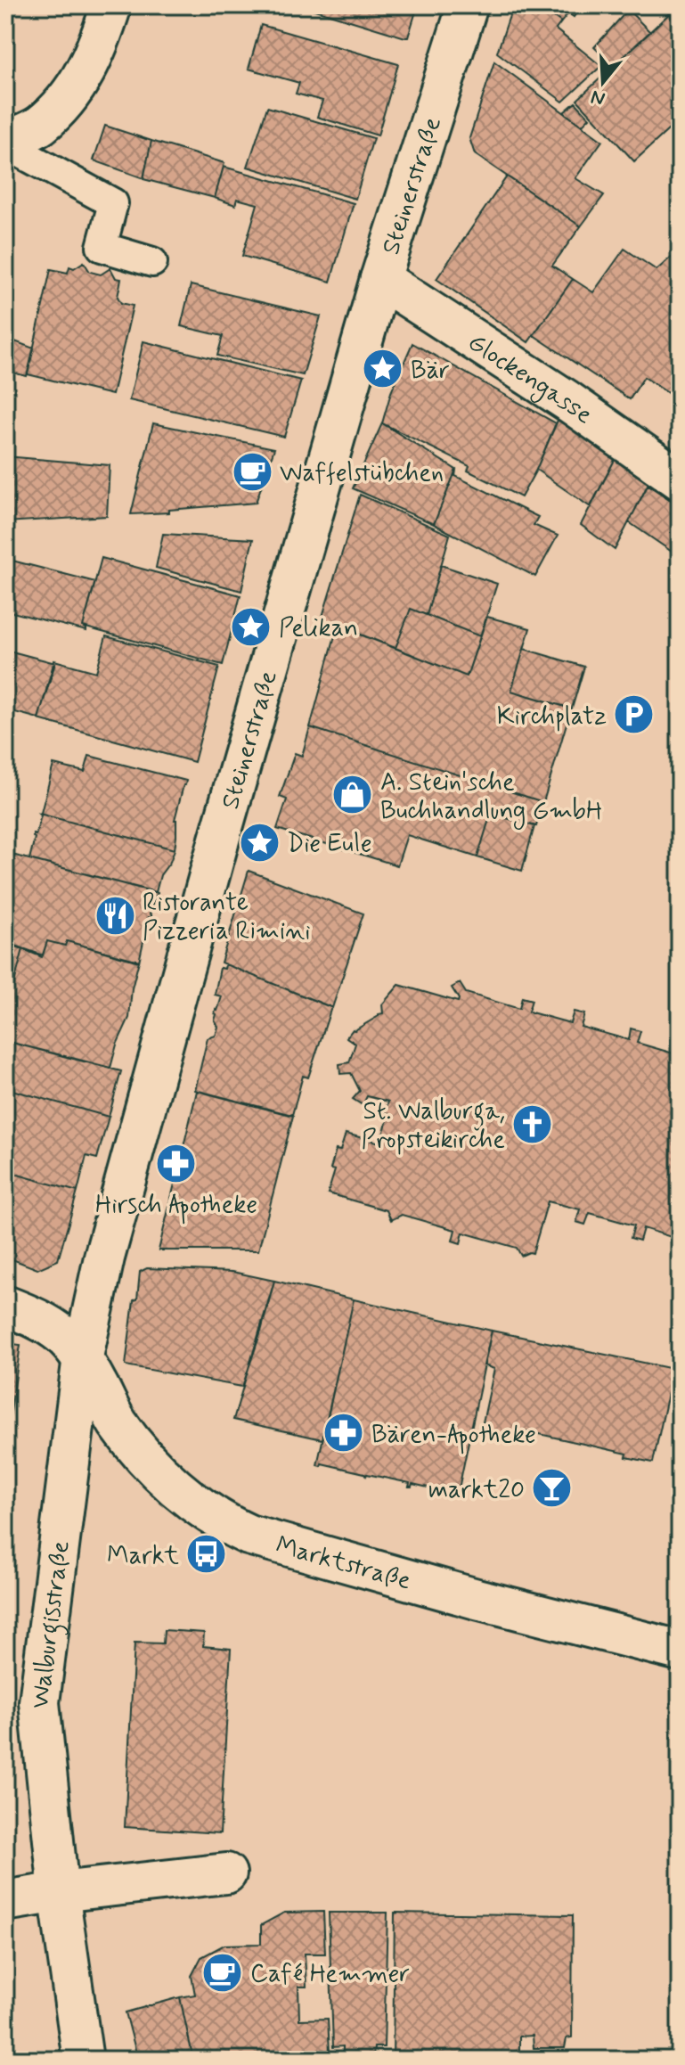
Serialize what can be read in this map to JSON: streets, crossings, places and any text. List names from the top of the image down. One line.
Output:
{"streets":{"street":["Steinerstraße","Glockengasse","Marktstraße","Walburgisstraße"]},"crossings":[["Steinerstraße","Glockengasse"],["Steinerstraße","Marktstraße"],["Steinerstraße","Walburgisstraße"],["Marktstraße","Walburgisstraße"]],"places":{"place":["Bär","Pelikan","Die Eule"],"cafe":["Waffelstübchen","Café Hemmer"],"parking":["Kirchplatz"],"shop":["A. Stein'sche Buchhandlung GmbH"],"restaurant":["Ristorante Pizzeria Rimini"],"church":["St. Walburga, Propsteikirche"],"pharmacy":["Hirsch Apotheke","Bären-Apotheke"],"bar":["markt20"],"bus stop":["Markt"]},"north":"bottom"}
